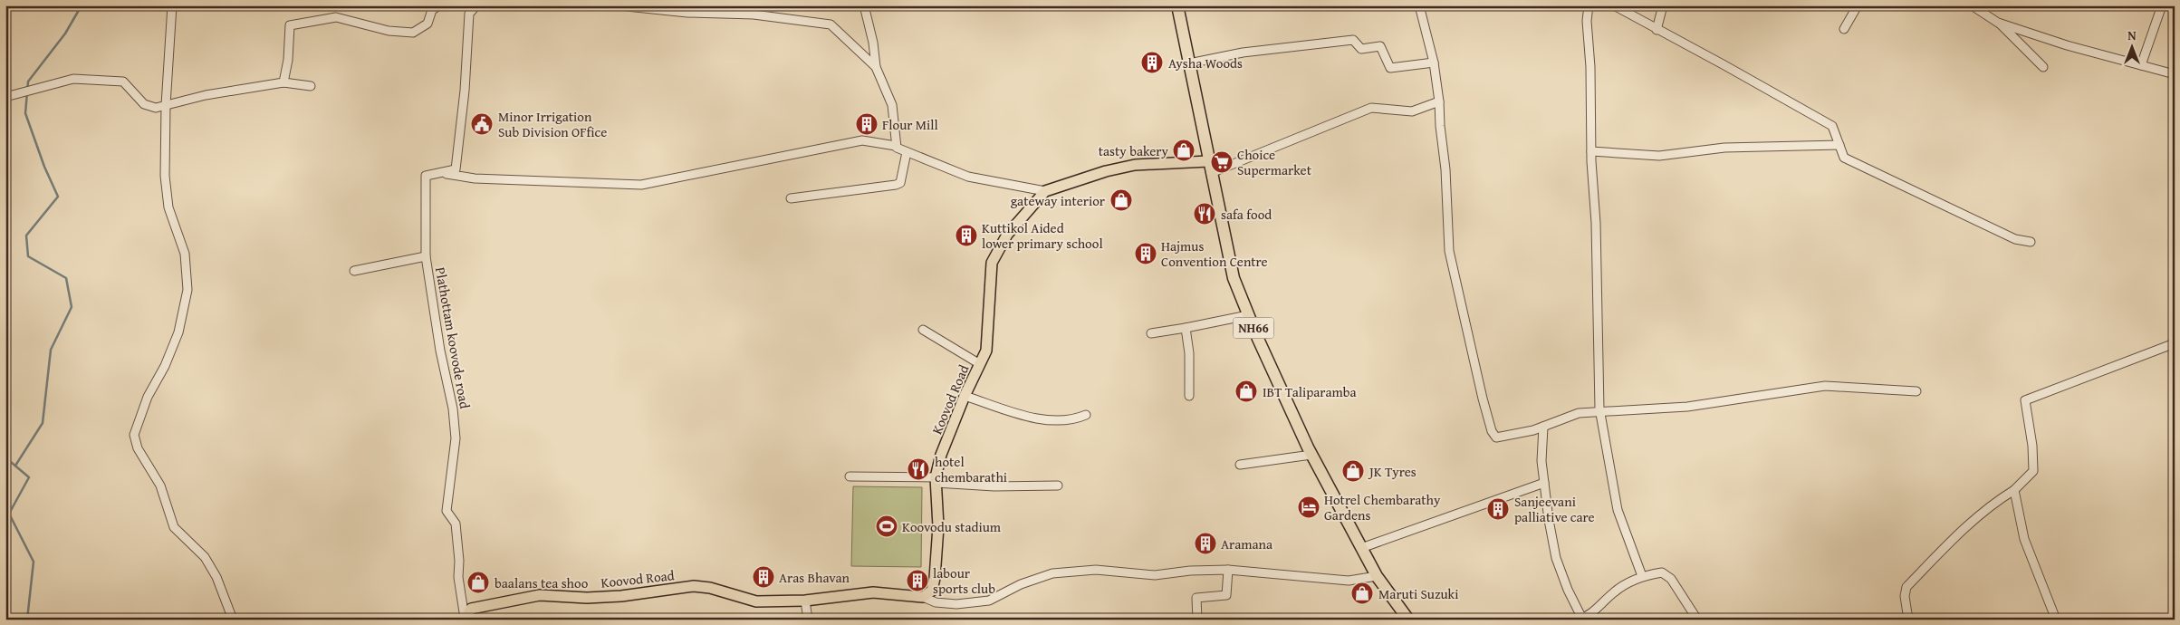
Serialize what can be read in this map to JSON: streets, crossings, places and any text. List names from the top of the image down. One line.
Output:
{"streets":{"highway":["NH66"],"main road":["Koovod Road"],"street":["Plathottam koovode road"]},"crossings":[["Plathottam koovode road","Koovod Road"]],"places":{"building":["Aysha Woods","Flour Mill","Kuttikol Aided lower primary school","Hajmus Convention Centre","Sanjeevani palliative care","Aramana","Aras Bhavan","labour sports club"],"public building":["Minor Irrigation Sub Division OFfice"],"shop":["tasty bakery","gateway interior","IBT Taliparamba","JK Tyres","baalans tea shoo","Maruti Suzuki"],"supermarket":["Choice Supermarket"],"restaurant":["safa food","hotel chembarathi"],"hotel":["Hotrel Chembarathy Gardens"],"sports":["Koovodu stadium"]},"north":"top"}
